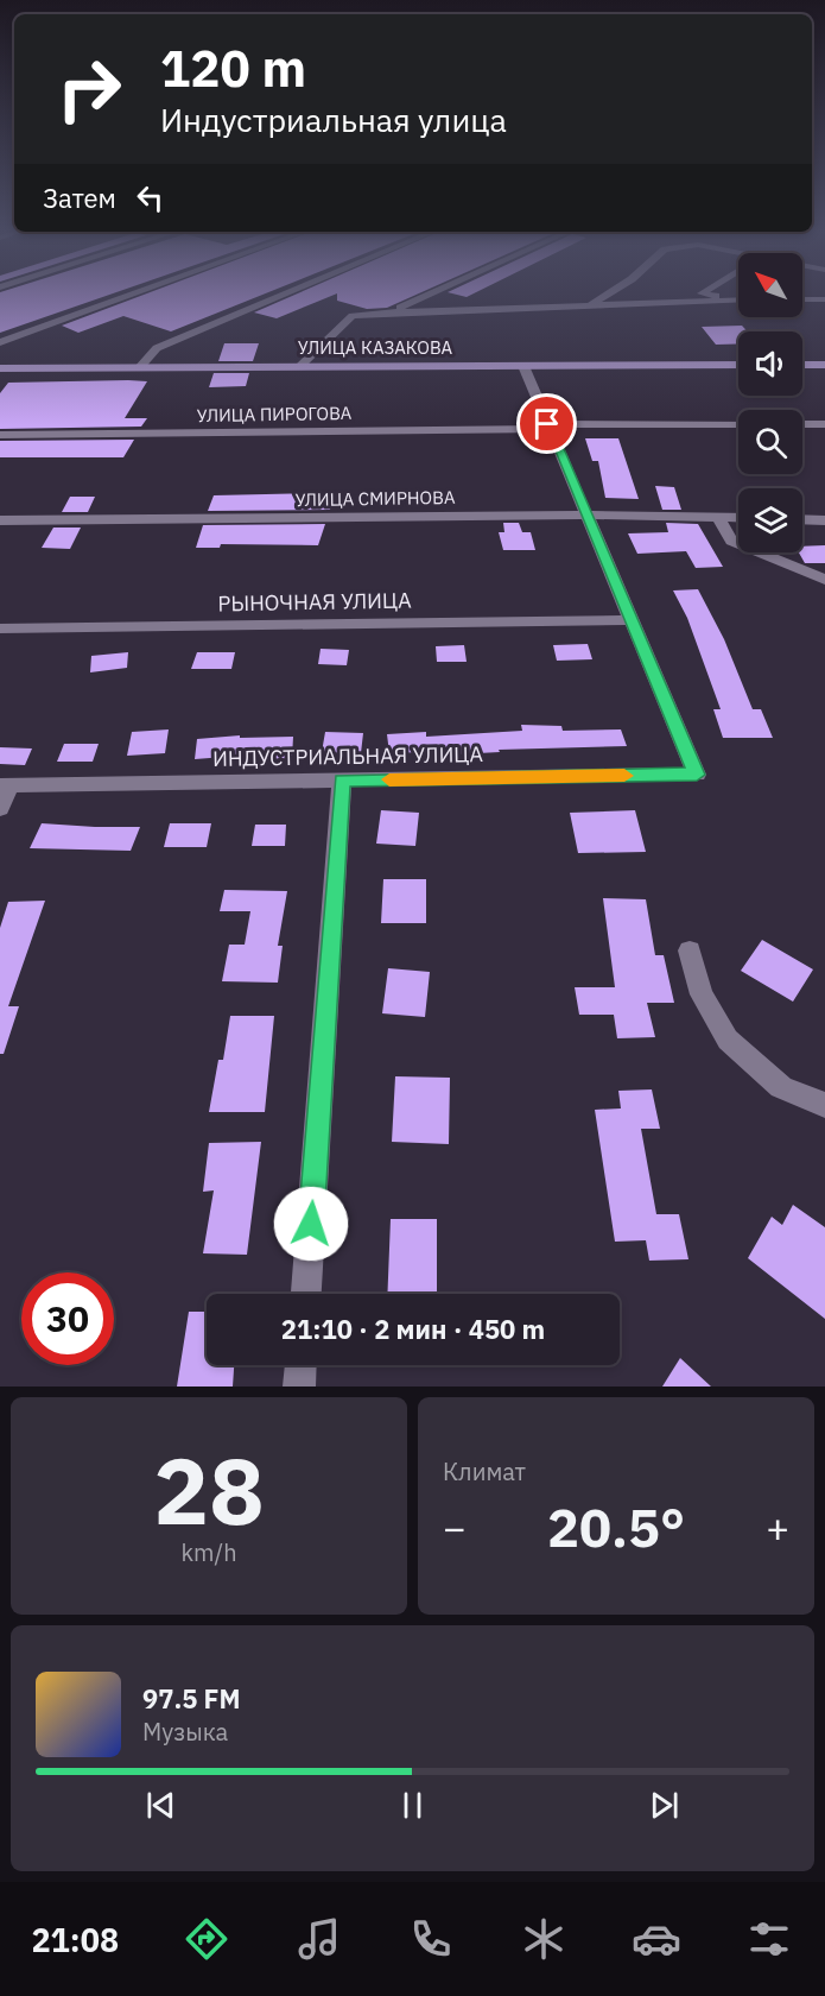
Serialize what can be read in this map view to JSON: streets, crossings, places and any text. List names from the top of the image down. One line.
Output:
{"streets":{"main road":["УЛИЦА КАЗАКОВА"],"street":["УЛИЦА ПИРОГОВА","УЛИЦА СМИРНОВА","РЫНОЧНАЯ УЛИЦА","ИНДУСТРИАЛЬНАЯ УЛИЦА"]},"crossings":[["РЫНОЧНАЯ УЛИЦА","ИНДУСТРИАЛЬНАЯ УЛИЦА"]],"north":"top left","page":{"turn":["120 m","Индустриальная улица"],"then":"Затем","limit":"30","trip":"21:10 · 2 мин · 450 m","tile":[["28","km/h"],"Климат"],"heat":["−","20.5°","+"],"song":["97.5 FM","Музыка"],"tabs":"21:08"}}
